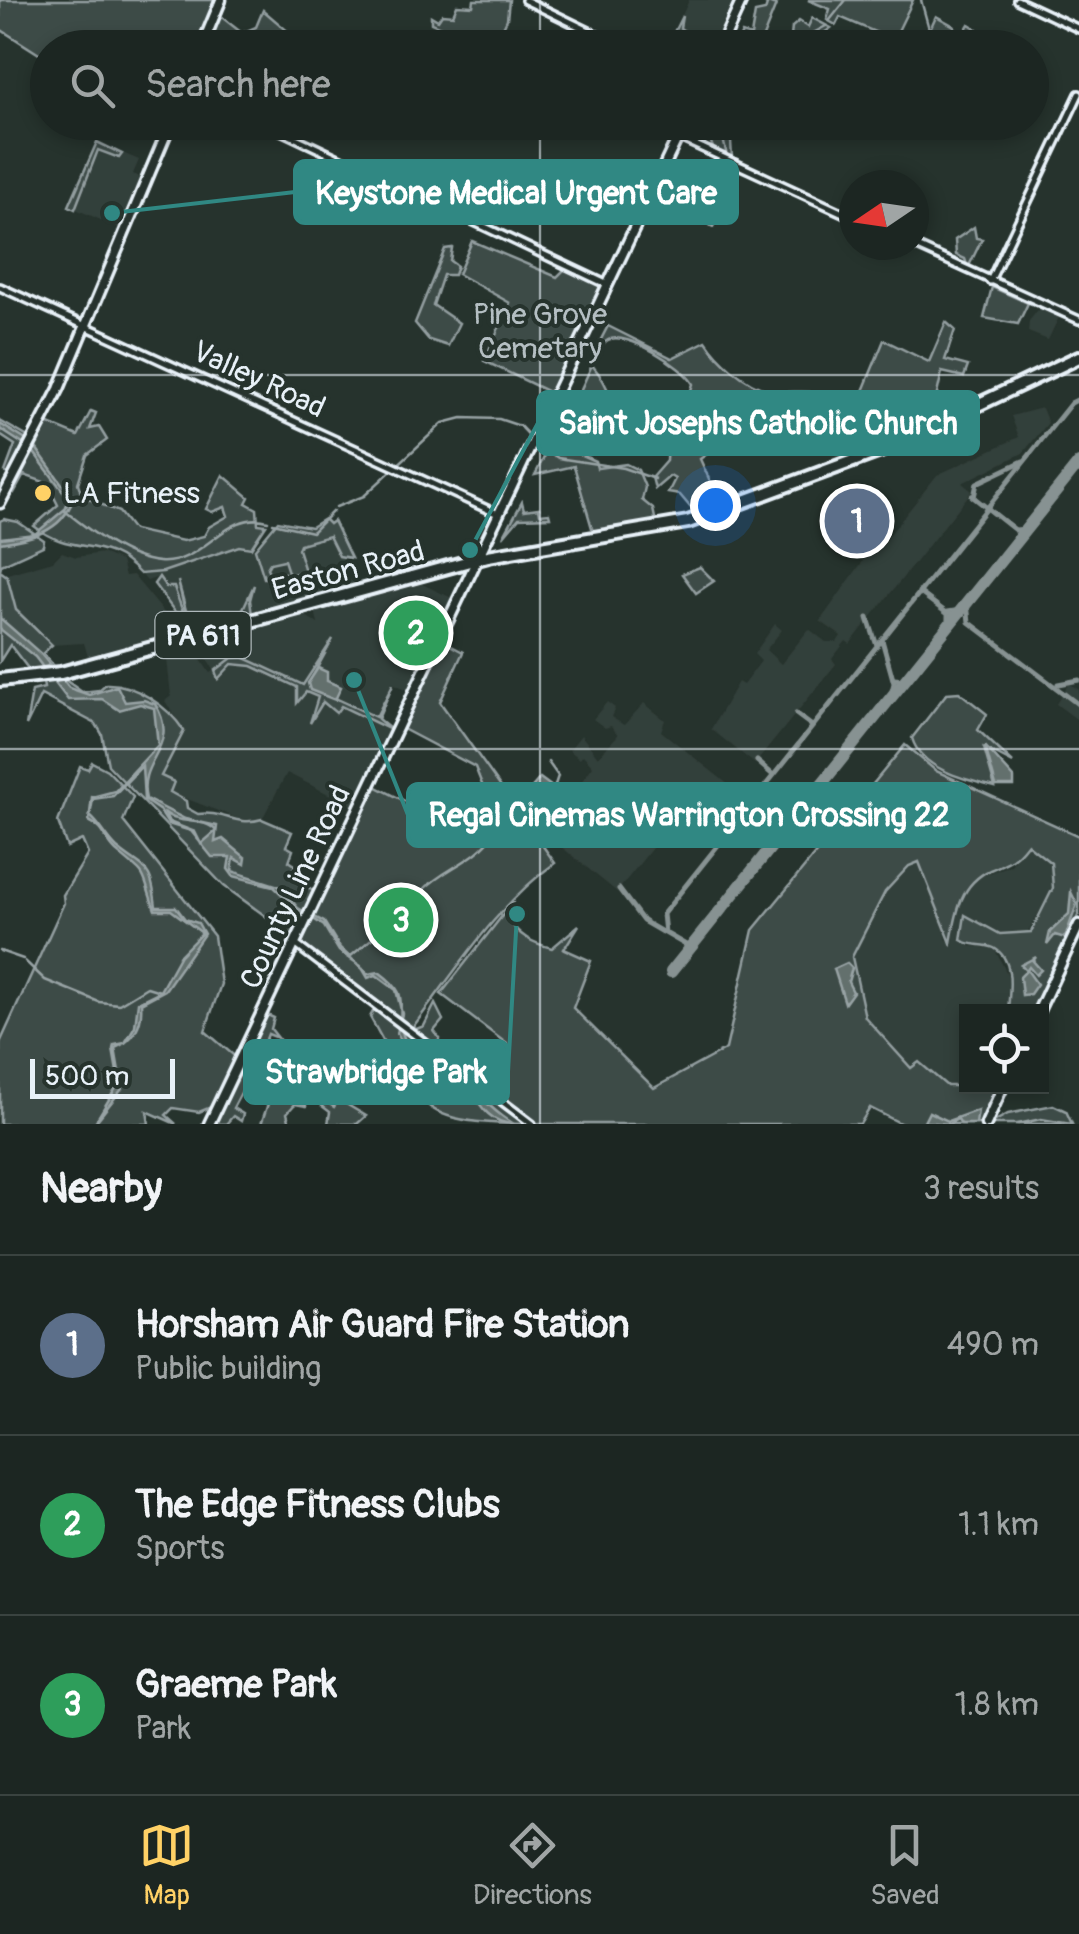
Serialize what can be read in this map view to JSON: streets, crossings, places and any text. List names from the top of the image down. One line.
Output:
{"streets":{"highway":["Easton Road","PA 611"],"main road":["County Line Road"],"street":["Valley Road"]},"crossings":[["Easton Road","County Line Road"]],"parks":["Pine Grove Cemetary"],"places":["Keystone Medical Urgent Care","LA Fitness","Saint Josephs Catholic Church","Regal Cinemas Warrington Crossing 22","Strawbridge Park"],"scale_bar":"500 m","north":"left","page":{"search":"Search here","pins":["1","2","3"],"scale":"500 m","heading":["Nearby","3 results"],"list":[{"mark":"1","name":"Horsham Air Guard Fire Station","note":"Public building","value":"490 m"},{"mark":"2","name":"The Edge Fitness Clubs","note":"Sports","value":"1.1 km"},{"mark":"3","name":"Graeme Park","note":"Park","value":"1.8 km"}],"nav":["Map","Directions","Saved"]}}
